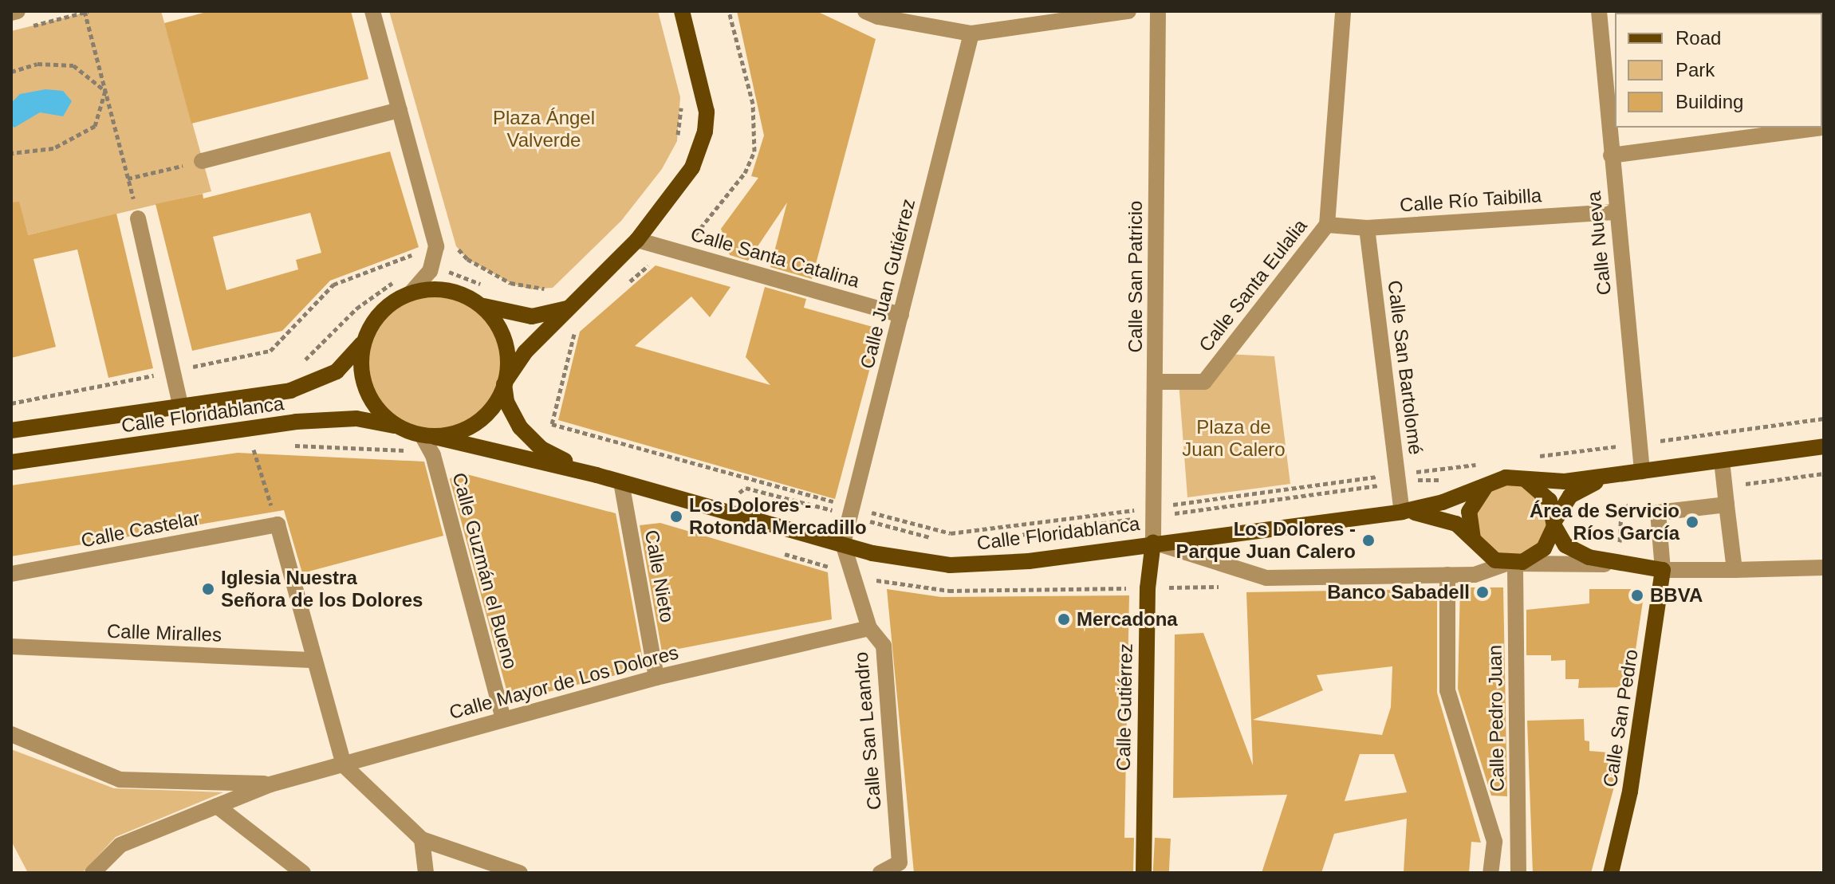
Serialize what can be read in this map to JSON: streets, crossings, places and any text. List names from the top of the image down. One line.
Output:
{"streets":{"main road":["Calle Floridablanca","Calle Gutiérrez","Calle San Pedro"],"street":["Calle Río Taibilla","Calle Nueva","Calle Santa Catalina","Calle San Patricio","Calle Juan Gutiérrez","Calle Santa Eulalia","Calle San Bartolomé","Calle Castelar","Calle Guzmán el Bueno","Calle Nieto","Calle Miralles","Calle Mayor de Los Dolores","Calle Pedro Juan","Calle San Leandro"]},"crossings":[["Calle Río Taibilla","Calle Nueva"],["Calle Río Taibilla","Calle Santa Eulalia"],["Calle Río Taibilla","Calle San Bartolomé"],["Calle Santa Catalina","Calle Juan Gutiérrez"],["Calle San Patricio","Calle Santa Eulalia"],["Calle San Patricio","Calle Floridablanca"],["Calle San Patricio","Calle Gutiérrez"],["Calle Juan Gutiérrez","Calle Floridablanca"],["Calle Juan Gutiérrez","Calle San Leandro"],["Calle San Bartolomé","Calle Floridablanca"],["Calle Floridablanca","Calle Guzmán el Bueno"],["Calle Floridablanca","Calle Nieto"],["Calle Floridablanca","Calle Gutiérrez"],["Calle Floridablanca","Calle San Leandro"],["Calle Guzmán el Bueno","Calle Mayor de Los Dolores"],["Calle Nieto","Calle Mayor de Los Dolores"],["Calle Mayor de Los Dolores","Calle San Leandro"]],"parks":["Plaza Ángel Valverde","Plaza de Juan Calero"],"places":["Los Dolores - Rotonda Mercadillo","Área de Servicio Ríos García","Los Dolores - Parque Juan Calero","Iglesia Nuestra Señora de los Dolores","Banco Sabadell","BBVA","Mercadona"],"legend":["Road","Park","Building"]}
